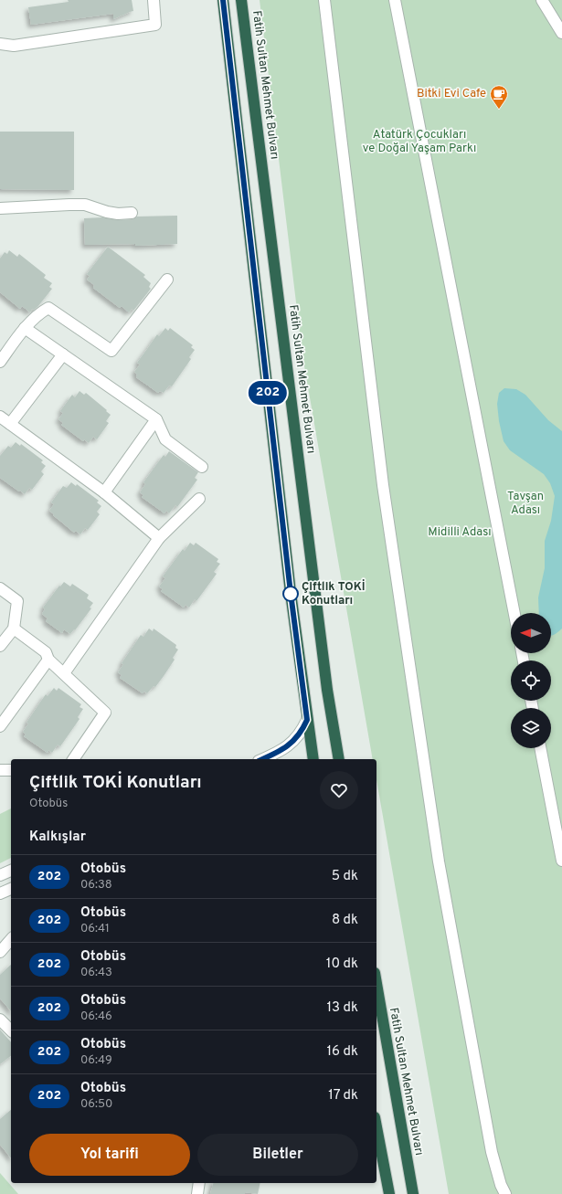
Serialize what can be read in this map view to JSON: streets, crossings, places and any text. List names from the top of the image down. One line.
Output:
{"streets":{"highway":["Fatih Sultan Mehmet Bulvarı"]},"parks":["Atatürk Çocukları ve Doğal Yaşam Parkı","Tavşan Adası","Midilli Adası"],"places":{"cafe":["Bitki Evi Cafe"],"other":["Çiftlik TOKİ Konutları"]},"lines":["bus line 202"],"north":"left","page":{"on_map":"202","heading":[["Çiftlik TOKİ Konutları","Otobüs"],"Kalkışlar"],"list":[{"mark":"202","name":"Otobüs","note":"06:38","value":"5 dk"},{"mark":"202","name":"Otobüs","note":"06:41","value":"8 dk"},{"mark":"202","name":"Otobüs","note":"06:43","value":"10 dk"},{"mark":"202","name":"Otobüs","note":"06:46","value":"13 dk"},{"mark":"202","name":"Otobüs","note":"06:49","value":"16 dk"},{"mark":"202","name":"Otobüs","note":"06:50","value":"17 dk"}],"buttons":["Yol tarifi","Biletler"]}}
